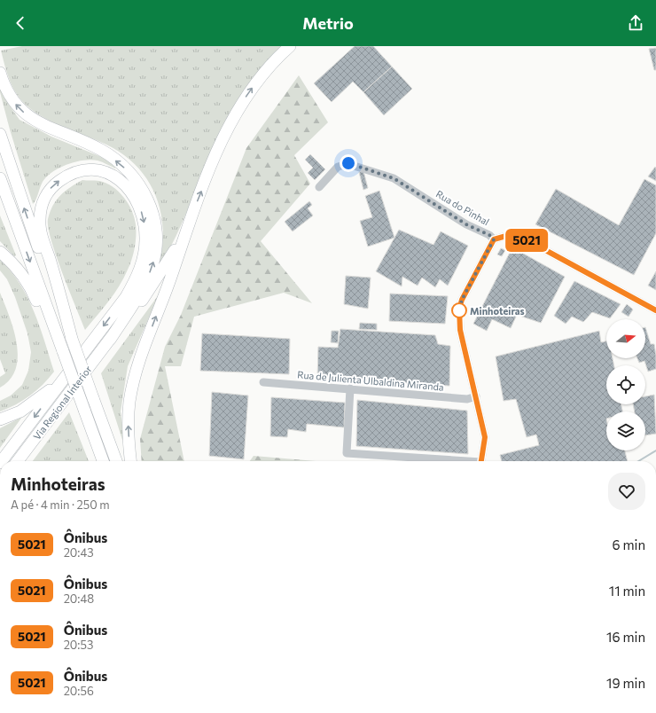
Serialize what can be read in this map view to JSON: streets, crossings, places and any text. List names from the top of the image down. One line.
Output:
{"streets":{"highway":["Via Regional Interior"],"street":["Rua do Pinhal","Rua de Julienta Ulbaldina Miranda"]},"places":["Minhoteiras"],"lines":["bus line 5021"],"north":"right","page":{"header":"Metrio","on_map":"5021","heading":["Minhoteiras","A pé · 4 min · 250 m"],"list":[{"mark":"5021","name":"Ônibus","note":"20:43","value":"6 min"},{"mark":"5021","name":"Ônibus","note":"20:48","value":"11 min"},{"mark":"5021","name":"Ônibus","note":"20:53","value":"16 min"},{"mark":"5021","name":"Ônibus","note":"20:56","value":"19 min"}]}}
